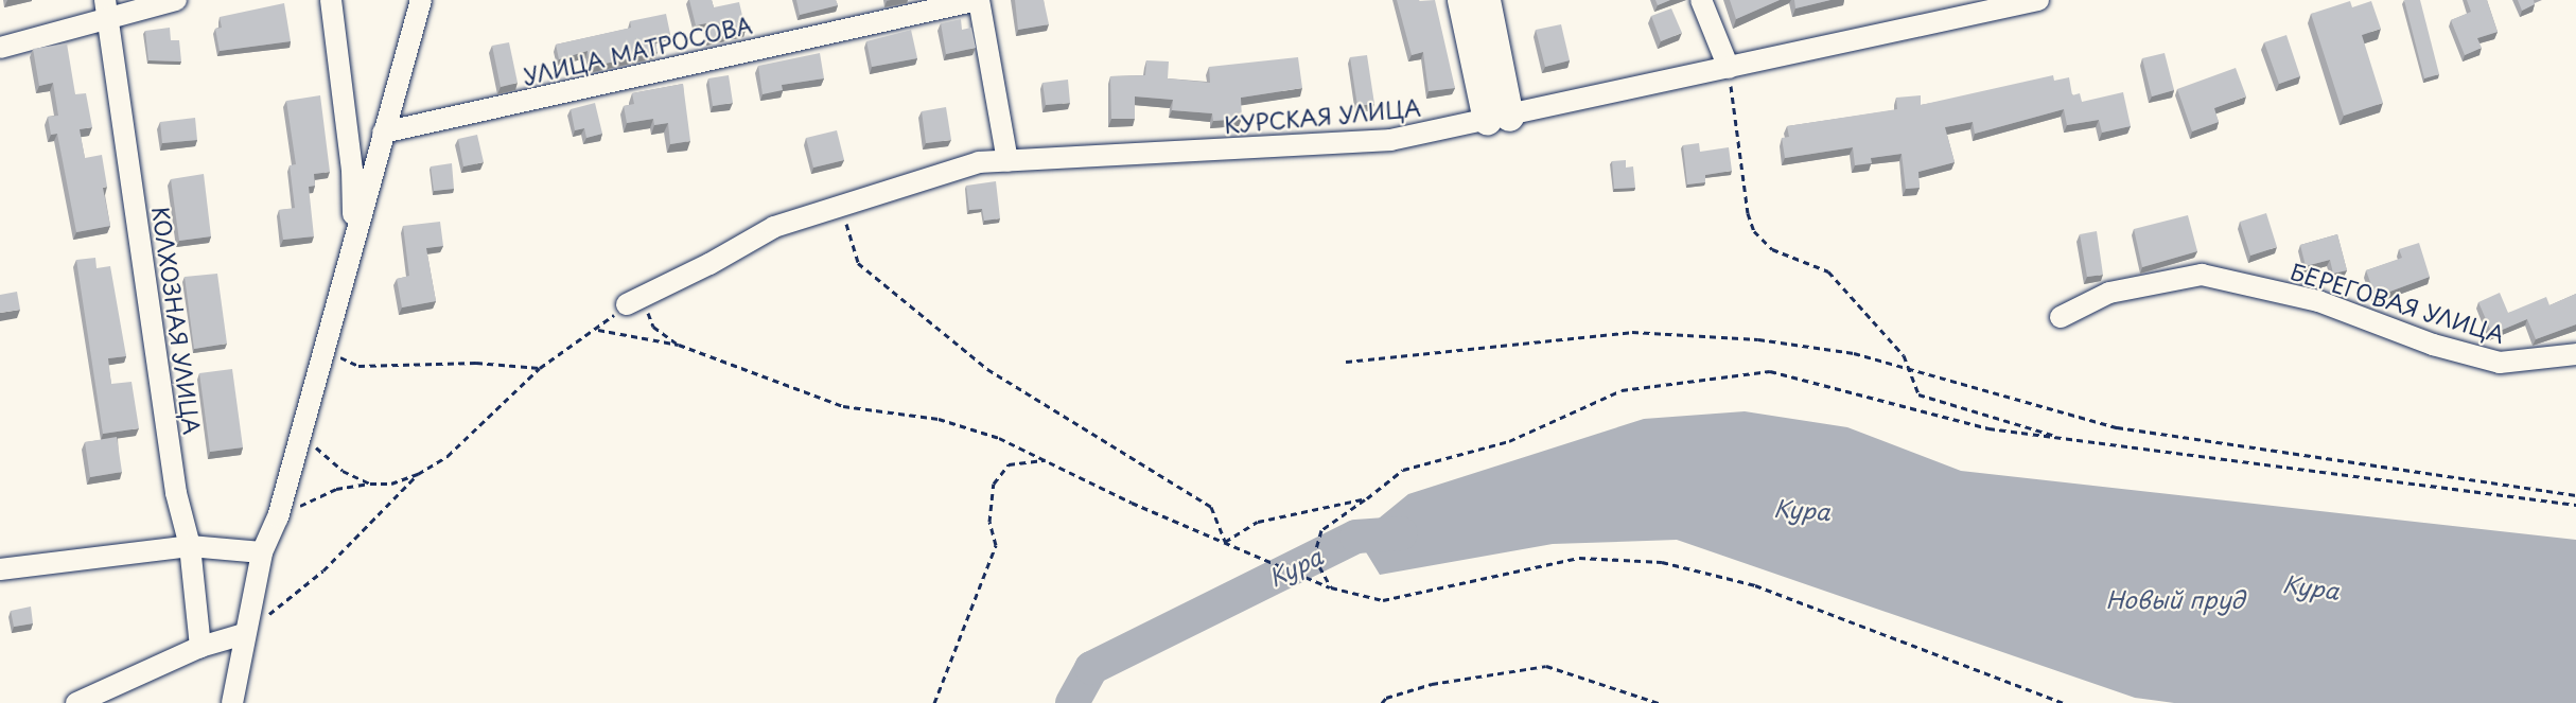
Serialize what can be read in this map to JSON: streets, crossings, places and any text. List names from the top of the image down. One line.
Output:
{"streets":{"street":["УЛИЦА МАТРОСОВА","КУРСКАЯ УЛИЦА","БЕРЕГОВАЯ УЛИЦА","КОЛХОЗНАЯ УЛИЦА"]},"water":["Кура","Новый пруд"]}
